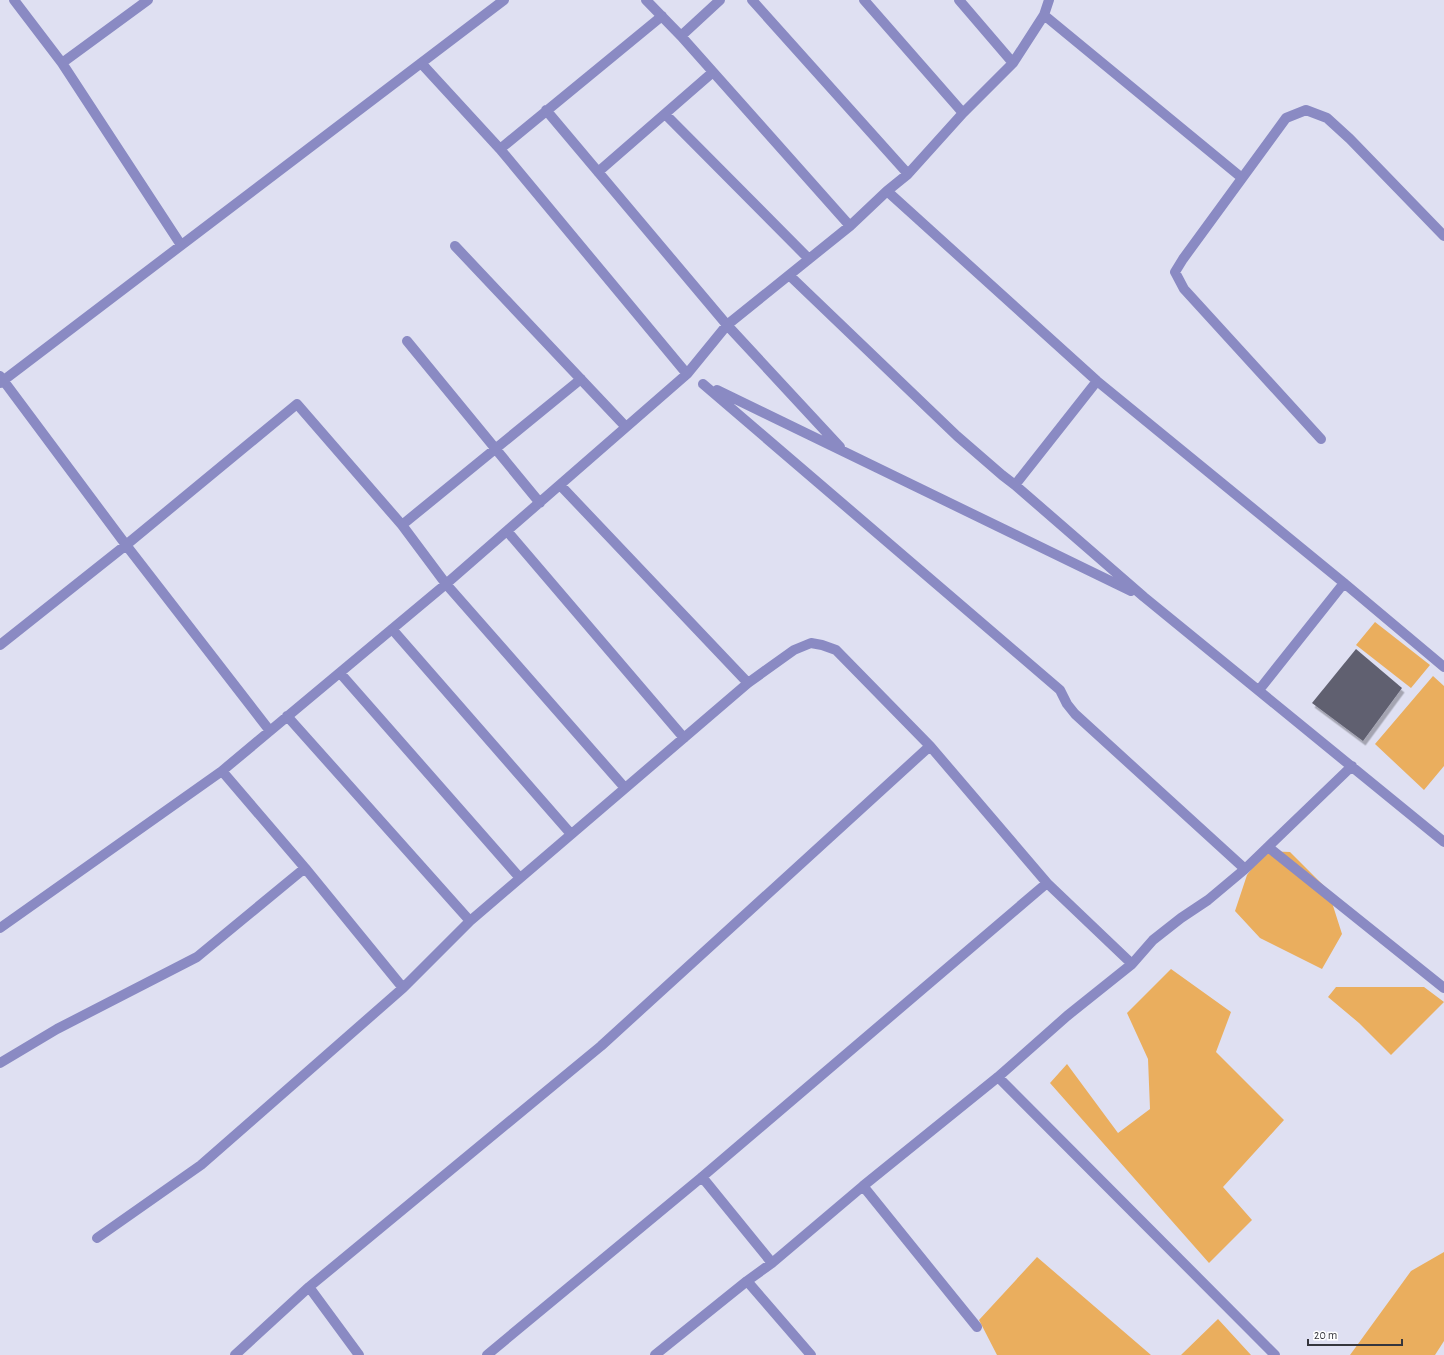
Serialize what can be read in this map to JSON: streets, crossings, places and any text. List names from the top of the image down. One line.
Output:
{"scale_bar":"20 m"}
